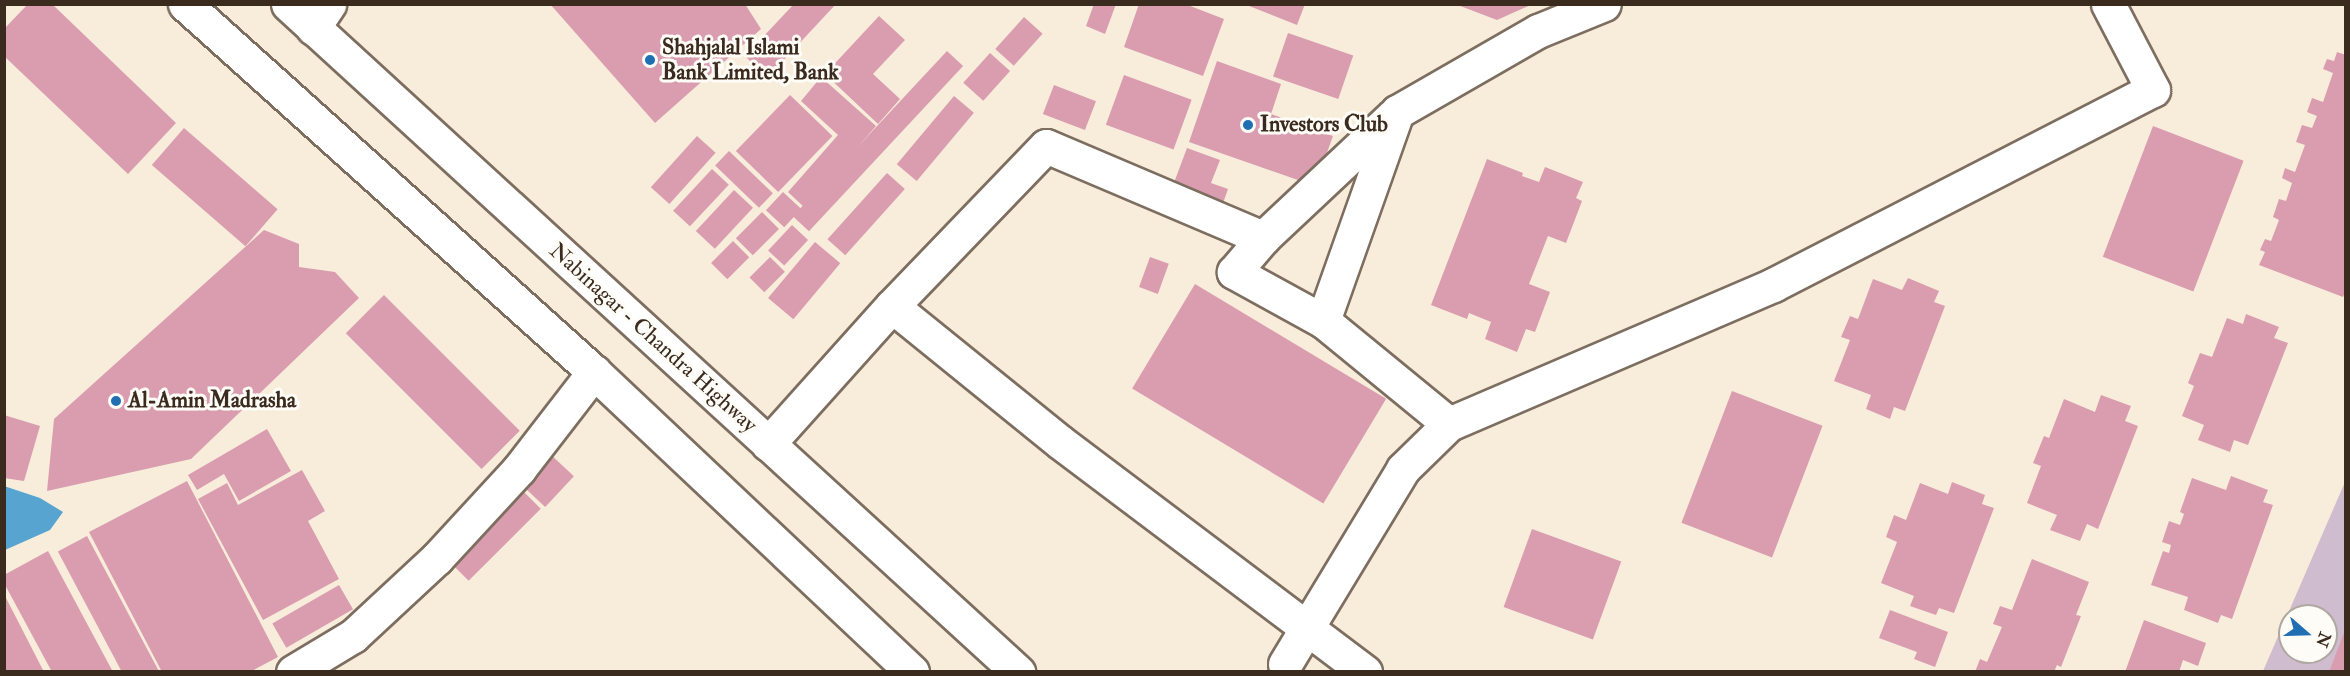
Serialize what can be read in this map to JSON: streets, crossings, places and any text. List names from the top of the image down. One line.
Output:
{"streets":{"main road":["Nabinagar - Chandra Highway"]},"places":["Shahjalal Islami Bank Limited, Bank","Investors Club","Al-Amin Madrasha"],"north":"right"}
